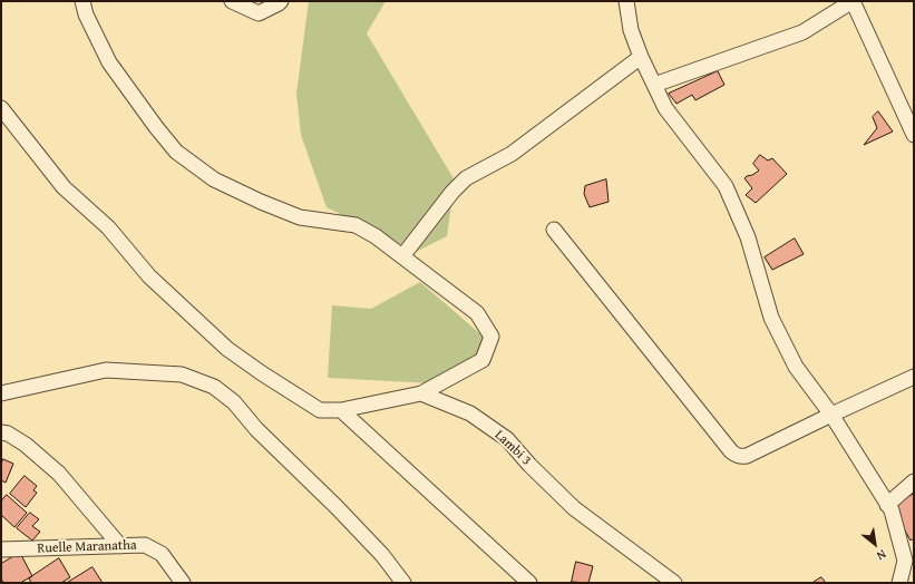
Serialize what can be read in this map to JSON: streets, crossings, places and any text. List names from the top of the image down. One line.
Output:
{"streets":{"street":["Lambi 3","Ruelle Maranatha"]},"north":"bottom right"}
